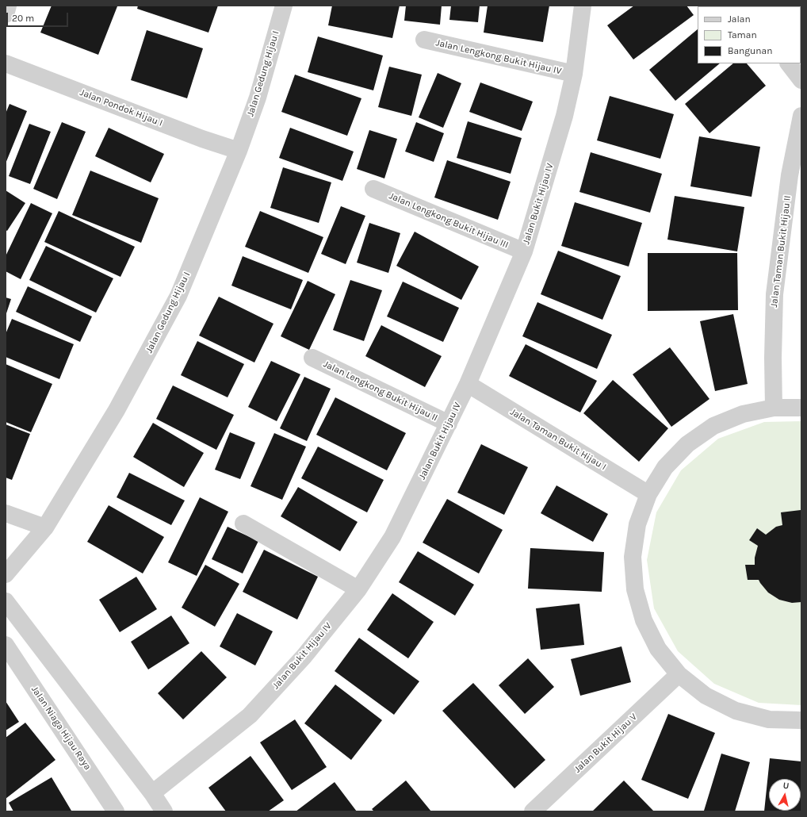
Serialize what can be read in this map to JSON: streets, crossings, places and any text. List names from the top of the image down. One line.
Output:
{"streets":{"street":["Jalan Lengkong Bukit Hijau IV","Jalan Gedung Hijau I","Jalan Pondok Hijau I","Jalan Bukit Hijau IV","Jalan Lengkong Bukit Hijau III","Jalan Taman Bukit Hijau II","Jalan Lengkong Bukit Hijau II","Jalan Taman Bukit Hijau I","Jalan Niaga Hijau Raya","Jalan Bukit Hijau V"]},"crossings":[["Jalan Lengkong Bukit Hijau IV","Jalan Bukit Hijau IV"],["Jalan Gedung Hijau I","Jalan Pondok Hijau I"],["Jalan Bukit Hijau IV","Jalan Lengkong Bukit Hijau III"],["Jalan Bukit Hijau IV","Jalan Lengkong Bukit Hijau II"],["Jalan Bukit Hijau IV","Jalan Taman Bukit Hijau I"]],"legend":["Jalan","Taman","Bangunan"],"scale_bar":"20 m","north":"top"}
